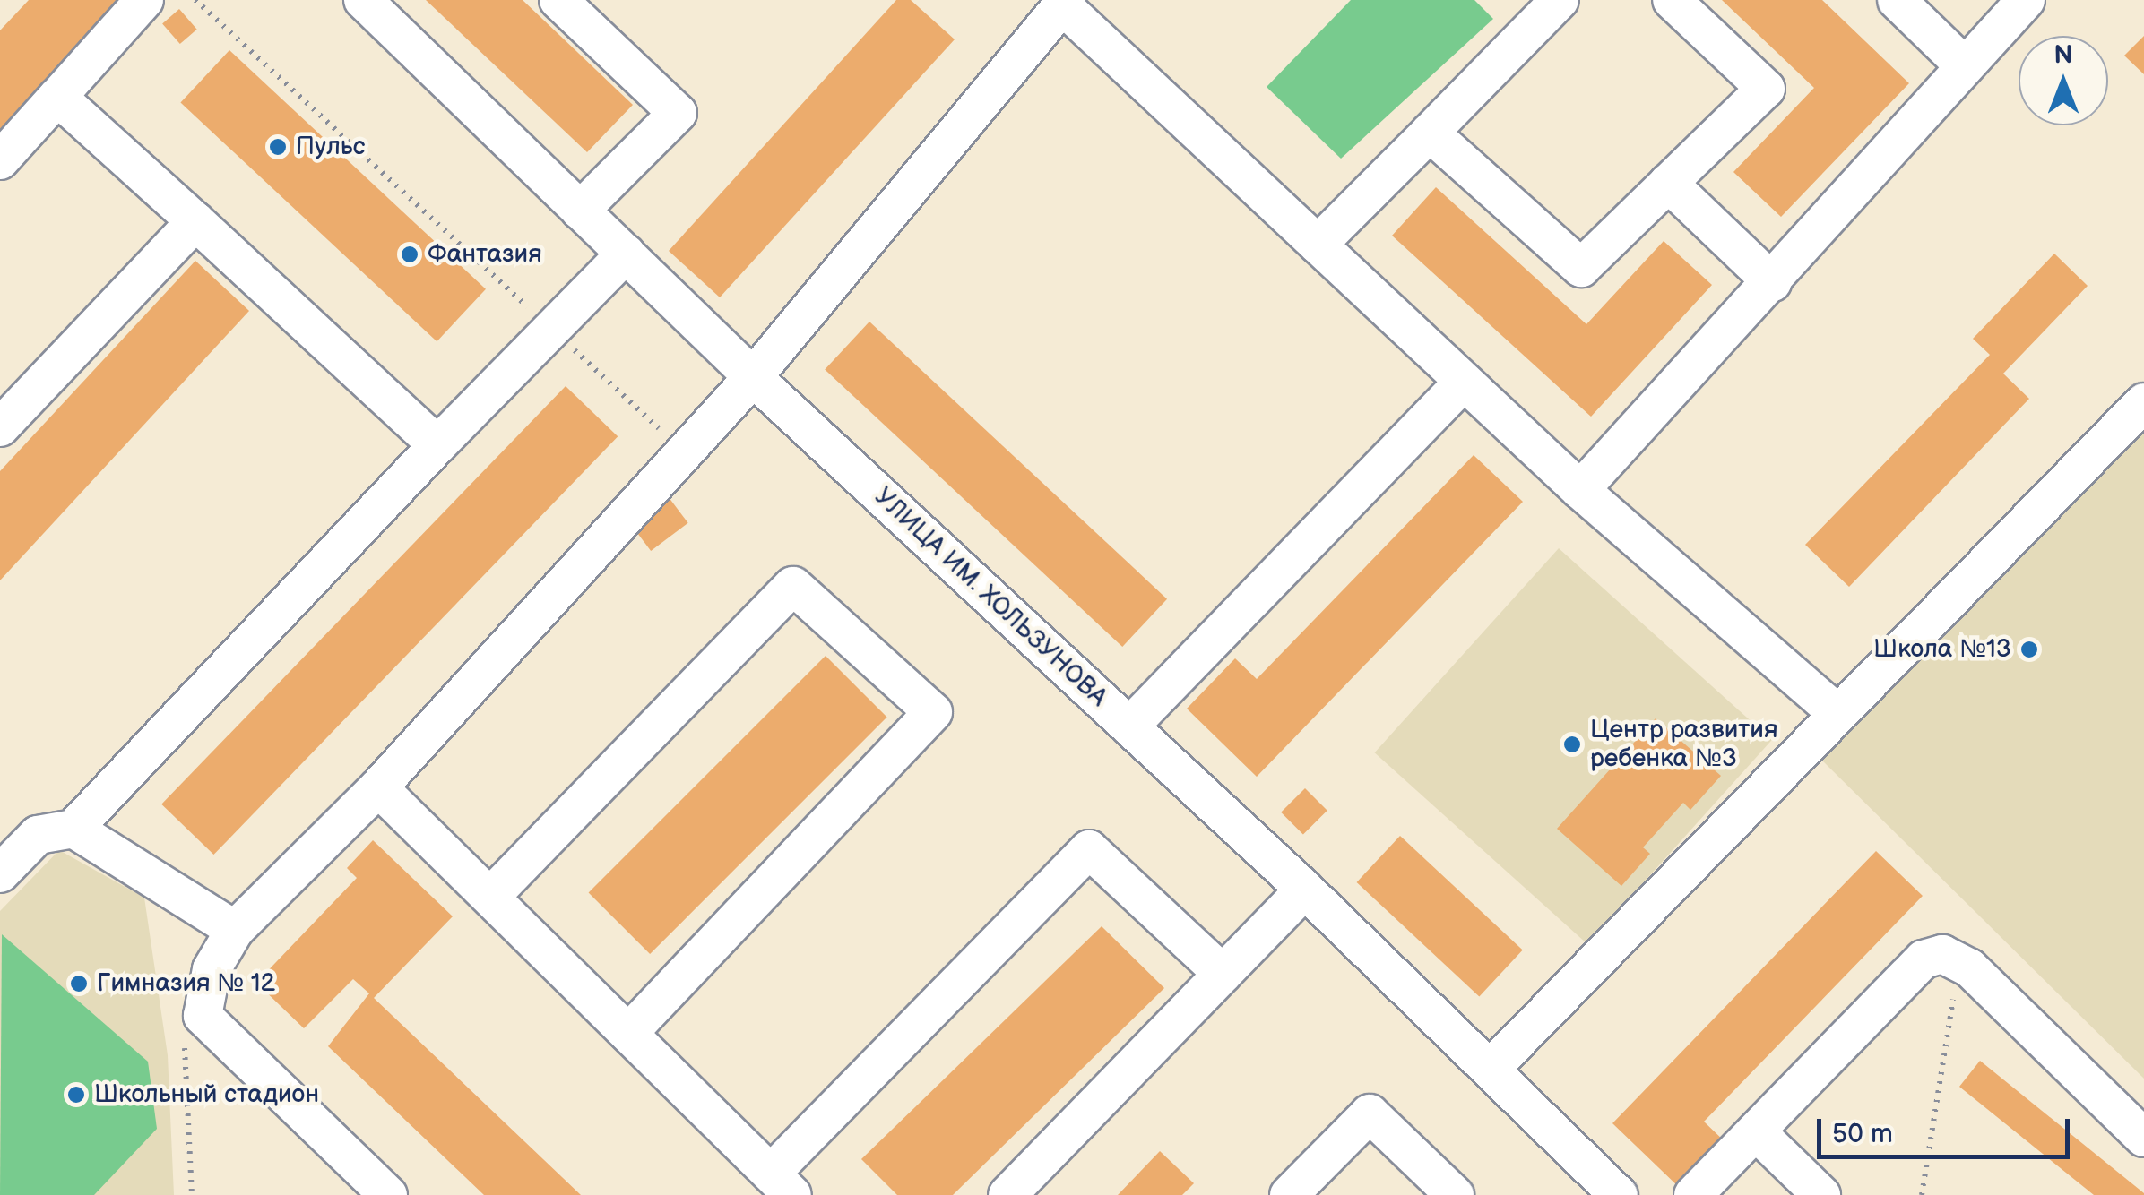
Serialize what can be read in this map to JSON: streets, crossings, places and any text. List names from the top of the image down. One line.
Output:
{"streets":{"street":["УЛИЦА ИМ. ХОЛЬЗУНОВА"]},"places":["Пульс","Фантазия","Школа №13","Центр развития ребенка №3","Гимназия № 12","Школьный стадион"],"scale_bar":"50 m","north":"top"}
